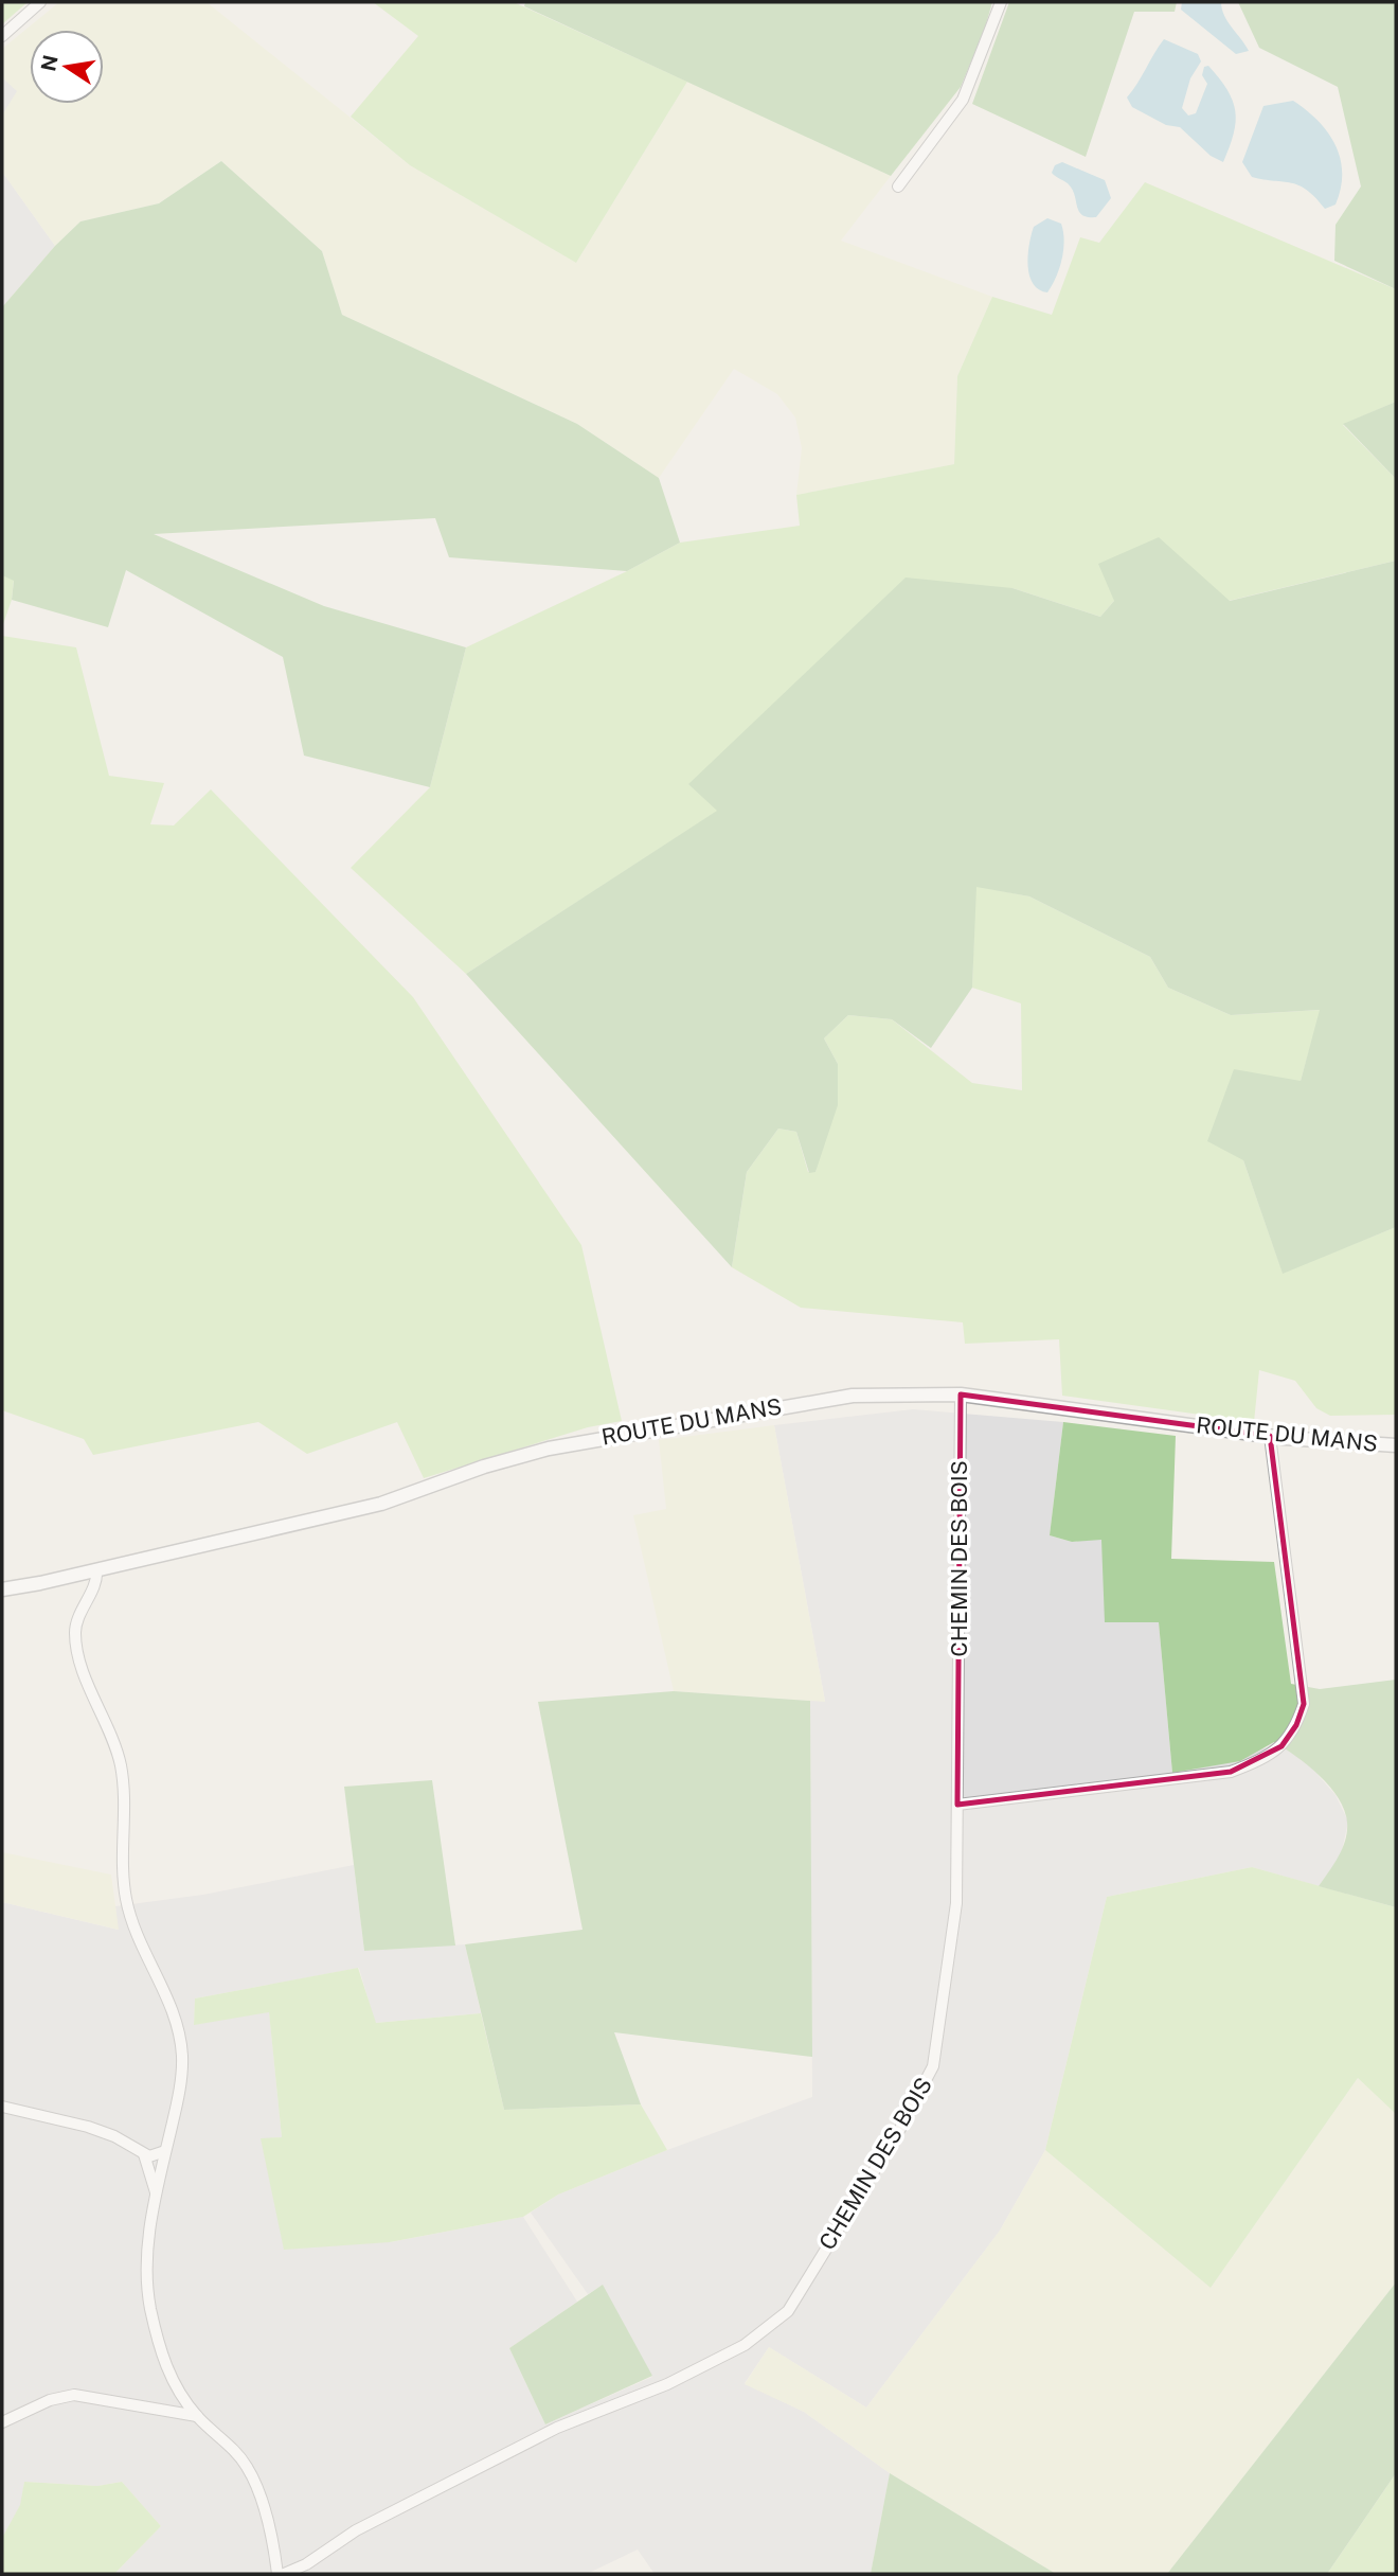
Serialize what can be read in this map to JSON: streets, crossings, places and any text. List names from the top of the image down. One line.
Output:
{"streets":{"street":["ROUTE DU MANS","CHEMIN DES BOIS"]},"crossings":[["ROUTE DU MANS","CHEMIN DES BOIS"]],"north":"left"}
